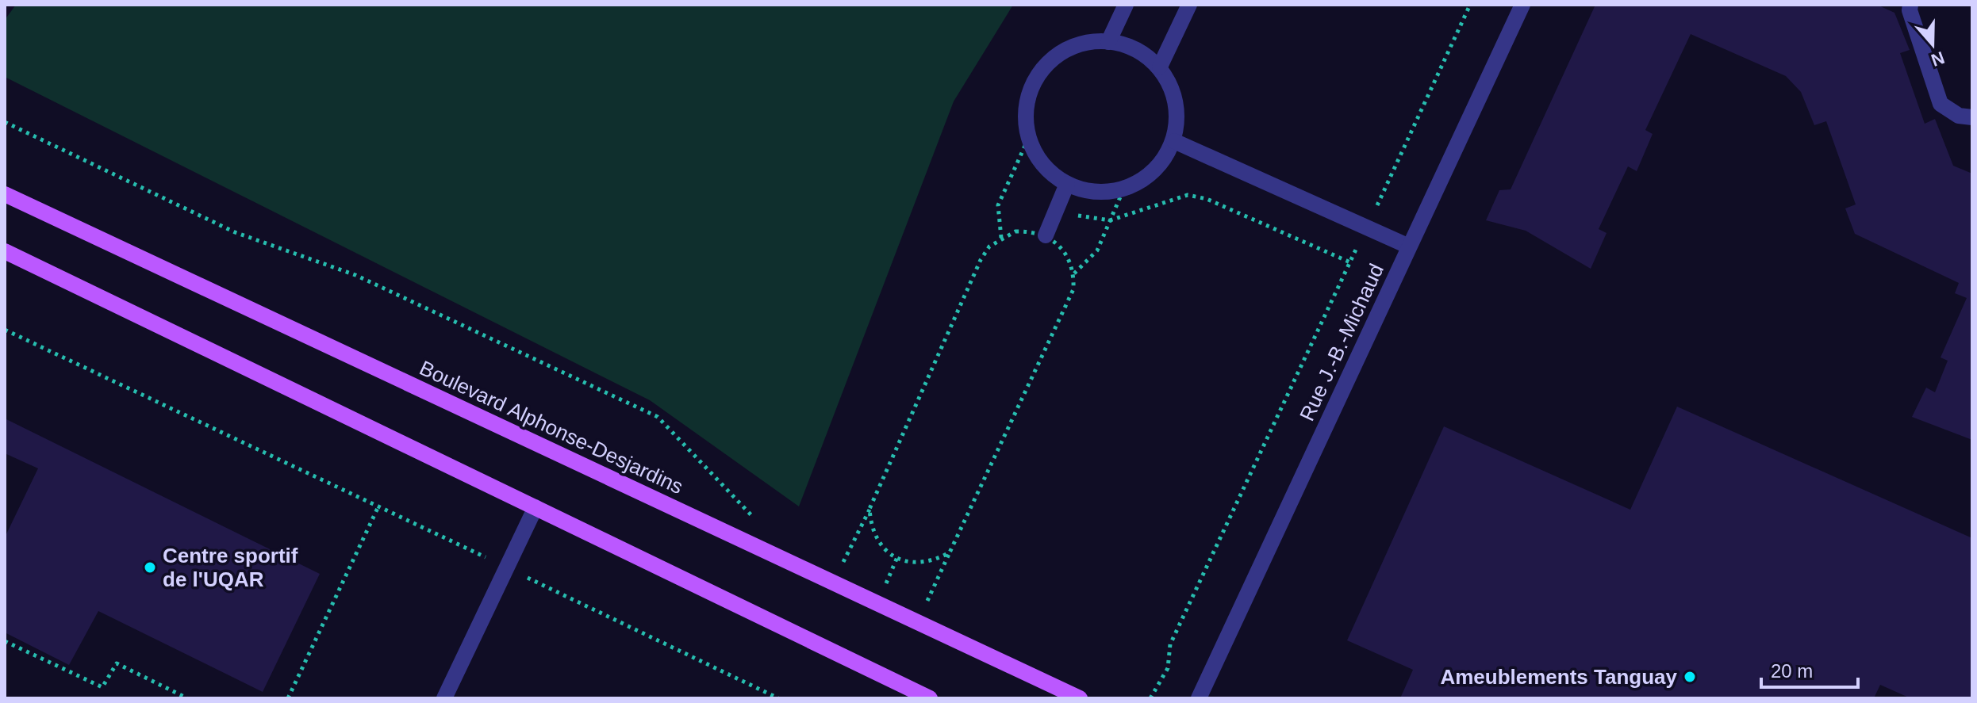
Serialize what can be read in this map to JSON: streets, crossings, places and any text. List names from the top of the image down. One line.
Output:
{"streets":{"main road":["Boulevard Alphonse-Desjardins"],"street":["Rue J.-B.-Michaud"]},"places":["Centre sportif de l'UQAR","Ameublements Tanguay"],"scale_bar":"20 m","north":"bottom"}
